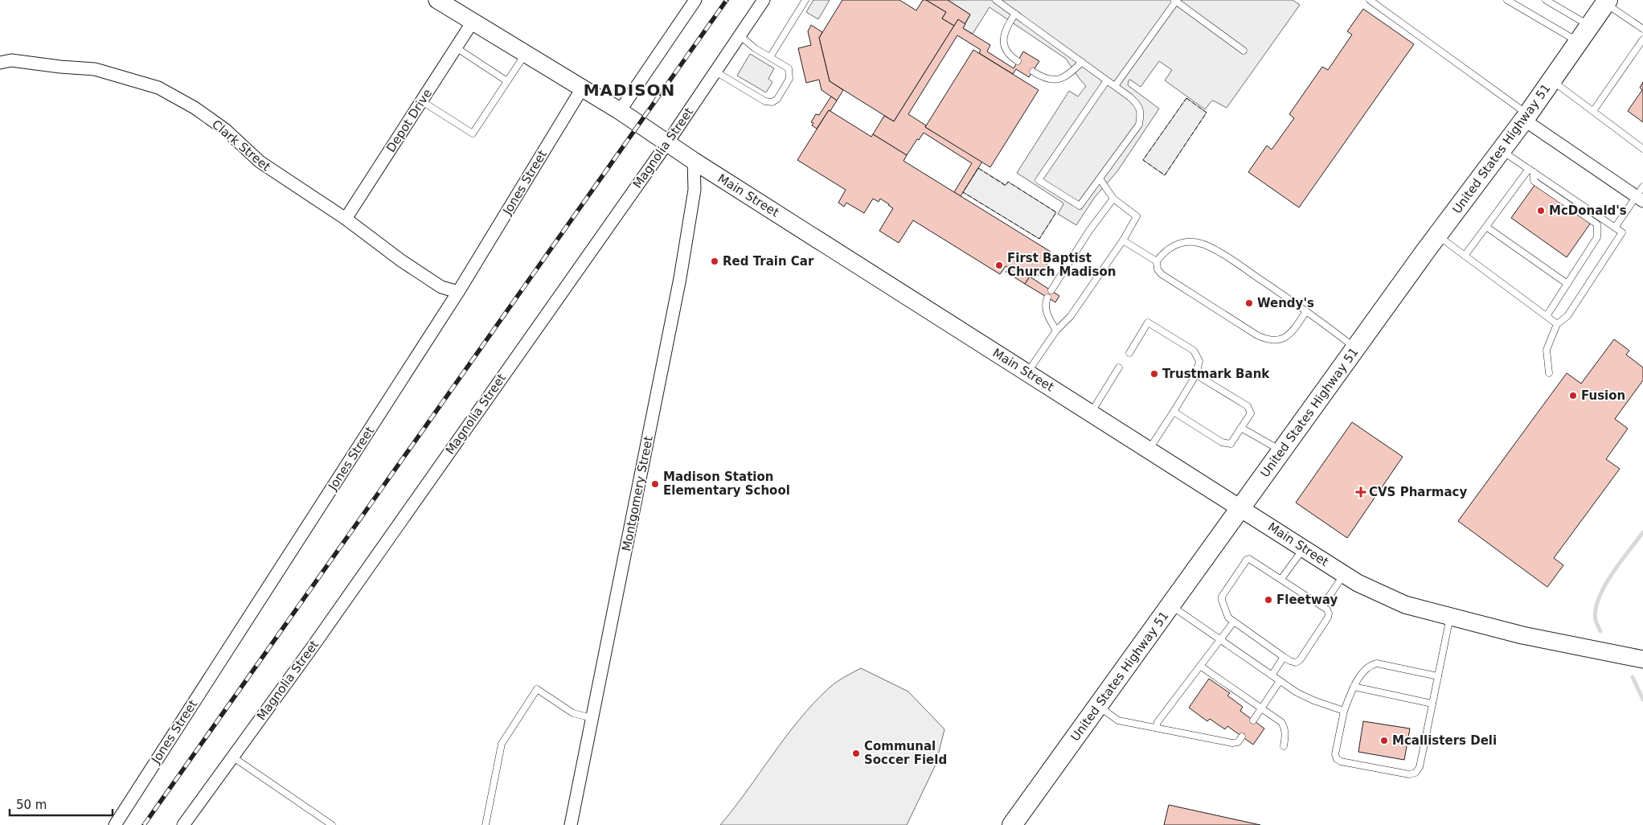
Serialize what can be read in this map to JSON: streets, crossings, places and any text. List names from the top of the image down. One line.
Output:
{"streets":{"main road":["United States Highway 51"],"street":["Depot Drive","Clark Street","Magnolia Street","Jones Street","Main Street","Montgomery Street"]},"crossings":[["Depot Drive","Clark Street"],["Depot Drive","Main Street"],["Clark Street","Jones Street"],["Magnolia Street","Main Street"],["United States Highway 51","Main Street"],["Jones Street","Main Street"],["Main Street","Montgomery Street"]],"districts":["MADISON"],"places":{"other":["McDonald's","Red Train Car","First Baptist Church Madison","Wendy's","Trustmark Bank","Fusion","Madison Station Elementary School","Fleetway","Mcallisters Deli","Communal Soccer Field"],"health":["CVS Pharmacy"]},"scale_bar":"50 m"}
